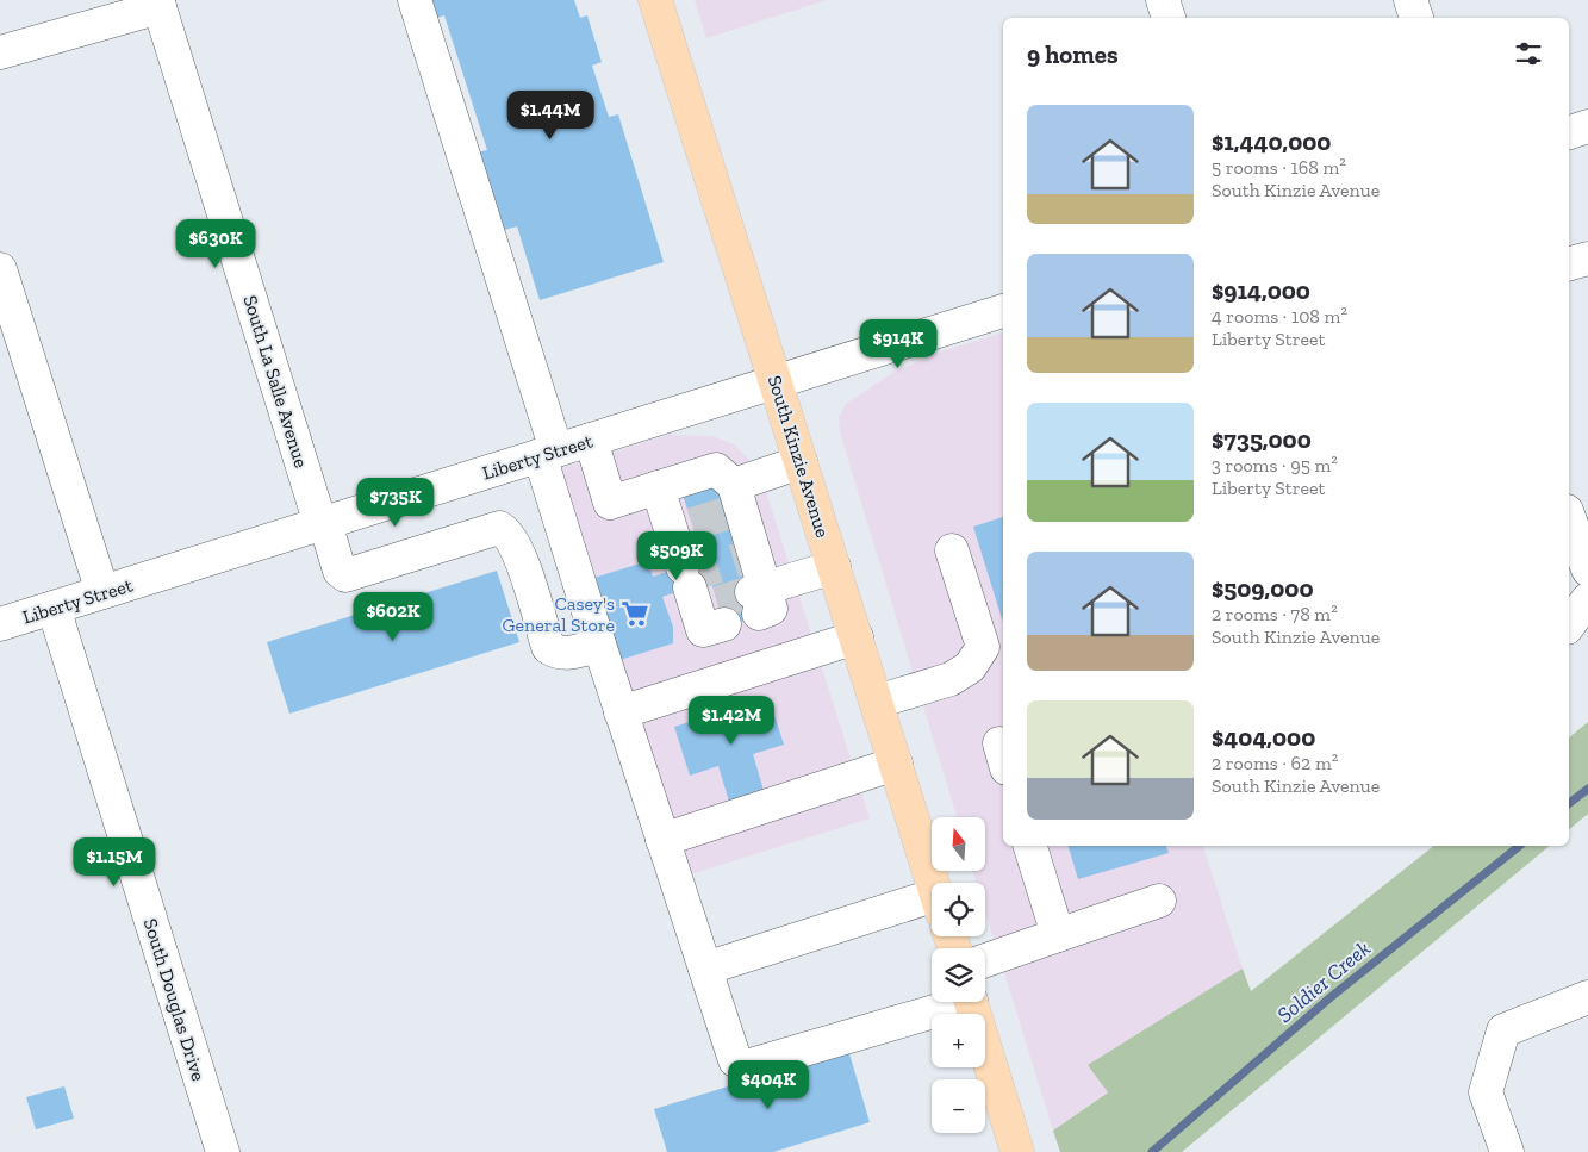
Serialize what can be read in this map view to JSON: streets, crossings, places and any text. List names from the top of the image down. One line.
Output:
{"streets":{"main road":["South Kinzie Avenue"],"street":["South La Salle Avenue","Liberty Street","South Douglas Drive"]},"crossings":[["South La Salle Avenue","Liberty Street"],["Liberty Street","South Kinzie Avenue"],["Liberty Street","South Douglas Drive"]],"water":["Soldier Creek"],"places":{"supermarket":["Casey's General Store"]},"north":"top","page":{"heading":"9 homes","list":[{"name":"$1,440,000","note":"5 rooms · 168 m² · South Kinzie Avenue"},{"name":"$914,000","note":"4 rooms · 108 m² · Liberty Street"},{"name":"$735,000","note":"3 rooms · 95 m² · Liberty Street"},{"name":"$509,000","note":"2 rooms · 78 m² · South Kinzie Avenue"},{"name":"$404,000","note":"2 rooms · 62 m² · South Kinzie Avenue"}],"price":["$1.44M","$630K","$914K","$735K","$509K","$602K","$1.42M","$1.15M","$404K"],"map_buttons":["+","−"]}}
